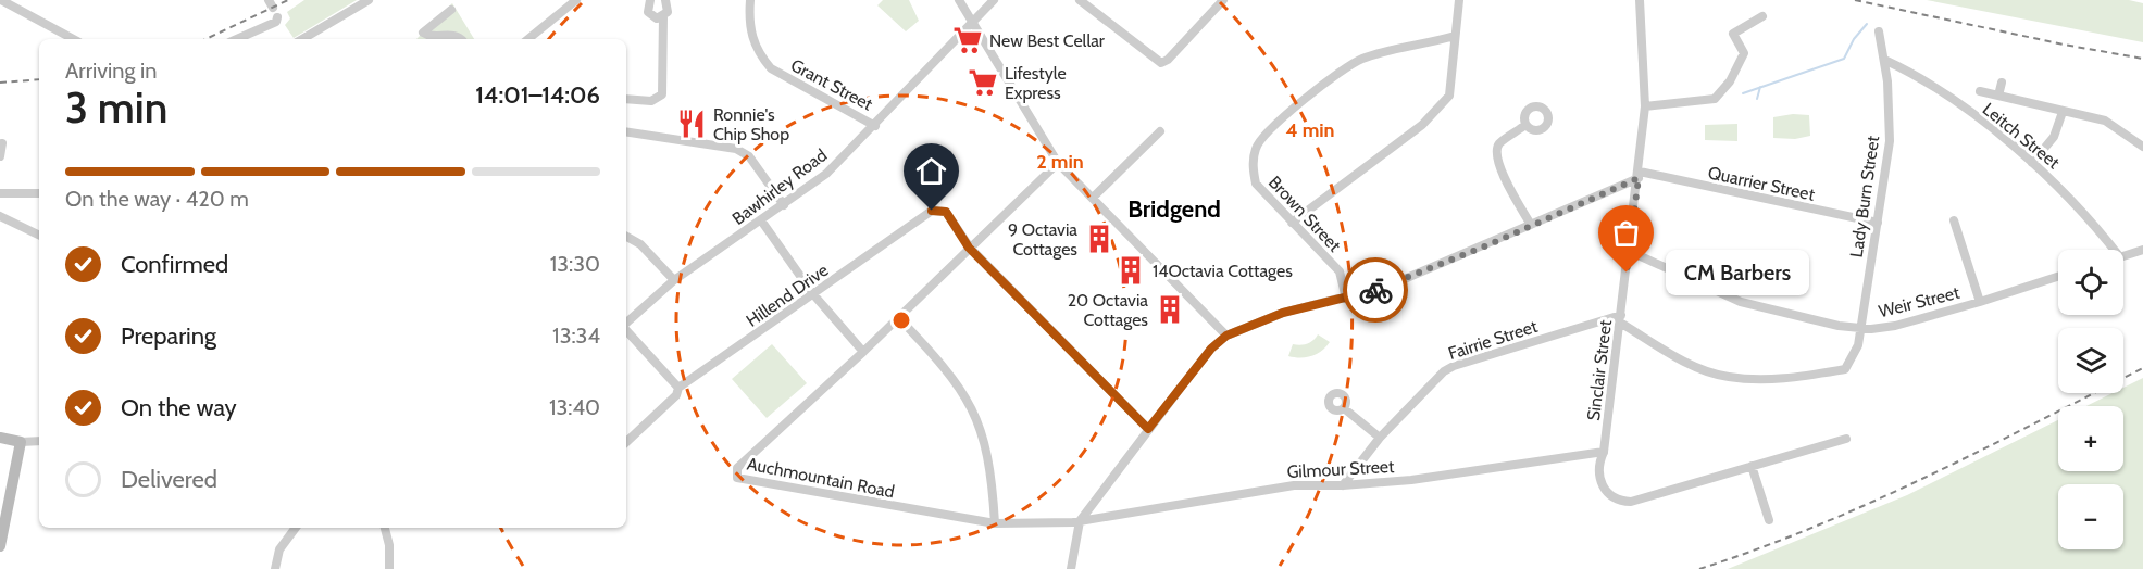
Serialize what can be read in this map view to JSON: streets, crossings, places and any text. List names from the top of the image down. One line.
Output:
{"streets":{"street":["Grant Street","Leitch Street","Quarrier Street","Bawhirley Road","Lady Burn Street","Brown Street","Hillend Drive","Weir Street","Fairrie Street","Sinclair Street","Gilmour Street","Auchmountain Road"]},"crossings":[["Grant Street","Bawhirley Road"],["Leitch Street","Lady Burn Street"],["Quarrier Street","Lady Burn Street"],["Quarrier Street","Sinclair Street"],["Lady Burn Street","Weir Street"],["Lady Burn Street","Fairrie Street"],["Lady Burn Street","Sinclair Street"],["Weir Street","Sinclair Street"],["Fairrie Street","Sinclair Street"],["Fairrie Street","Gilmour Street"],["Sinclair Street","Gilmour Street"],["Gilmour Street","Auchmountain Road"]],"districts":["Bridgend"],"places":{"supermarket":["New Best Cellar","Lifestyle Express"],"restaurant":["Ronnie's Chip Shop"],"building":["9 Octavia Cottages","14Octavia Cottages","20 Octavia Cottages"],"other":["CM Barbers"]},"page":{"heading":["3 min","Arriving in","14:01–14:06"],"bar":"On the way · 420 m","list":[["Confirmed","13:30"],["Preparing","13:34"],["On the way","13:40"],"Delivered"],"map_buttons":["+","−"],"bubble":"CM Barbers"},"rings":["4 min","2 min"]}
